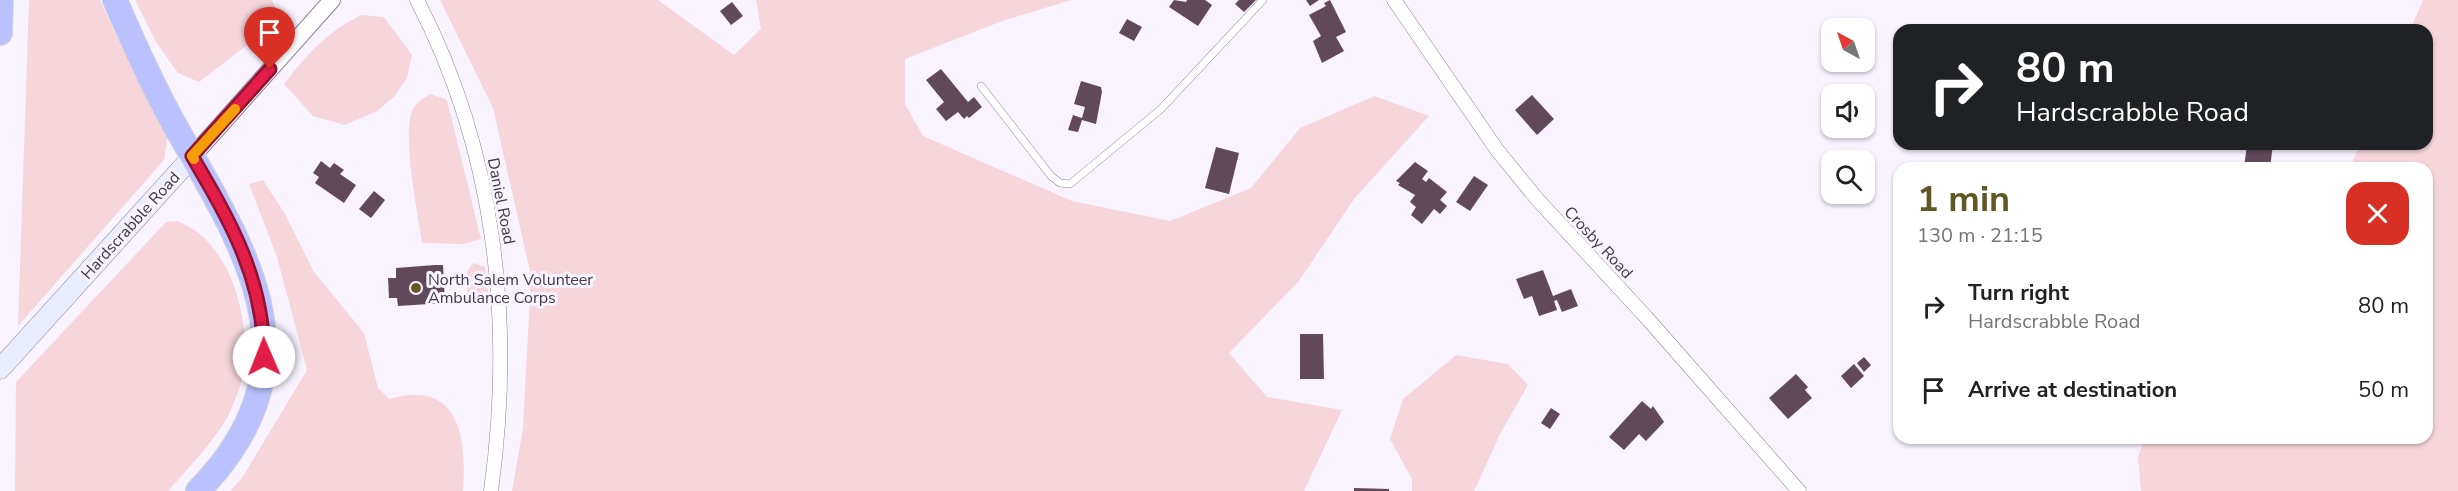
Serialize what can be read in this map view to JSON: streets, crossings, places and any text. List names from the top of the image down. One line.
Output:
{"streets":{"main road":["Hardscrabble Road"],"street":["Daniel Road","Crosby Road"]},"places":["North Salem Volunteer Ambulance Corps"],"north":"top left","page":{"turn":["80 m","Hardscrabble Road"],"heading":["1 min","130 m · 21:15"],"list":[{"name":"Turn right","note":"Hardscrabble Road","value":"80 m"},{"name":"Arrive at destination","value":"50 m"}]}}
